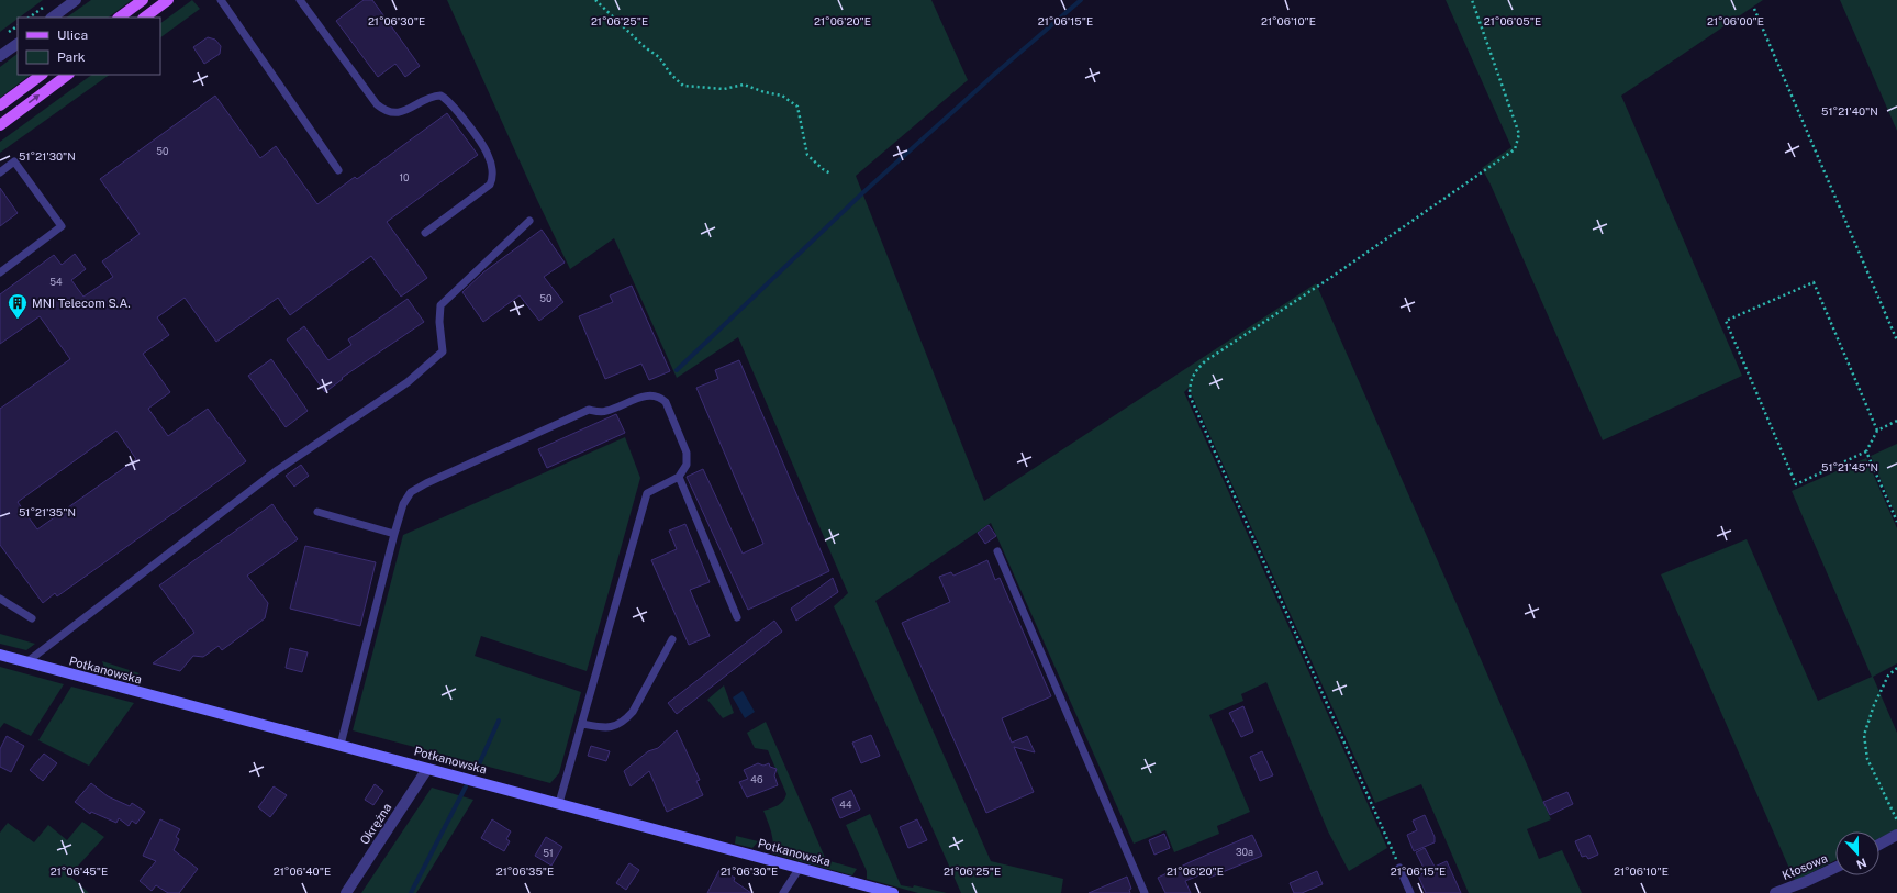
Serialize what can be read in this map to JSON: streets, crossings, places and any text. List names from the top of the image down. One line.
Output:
{"streets":{"street":["Potkanowska","Okrężna","Kłosowa"]},"crossings":[["Potkanowska","Okrężna"]],"places":{"building":["MNI Telecom S.A."]},"house_numbers":["50","10","54","50","46","44","30a","51"],"legend":["Ulica","Park"],"north":"bottom","coordinates":["21°06'30\"E","21°06'25\"E","21°06'20\"E","21°06'15\"E","21°06'10\"E","21°06'00\"E","21°06'05\"E","51°21'40\"N","51°21'30\"N","51°21'45\"N","51°21'35\"N","21°06'45\"E","21°06'40\"E","21°06'35\"E"]}
